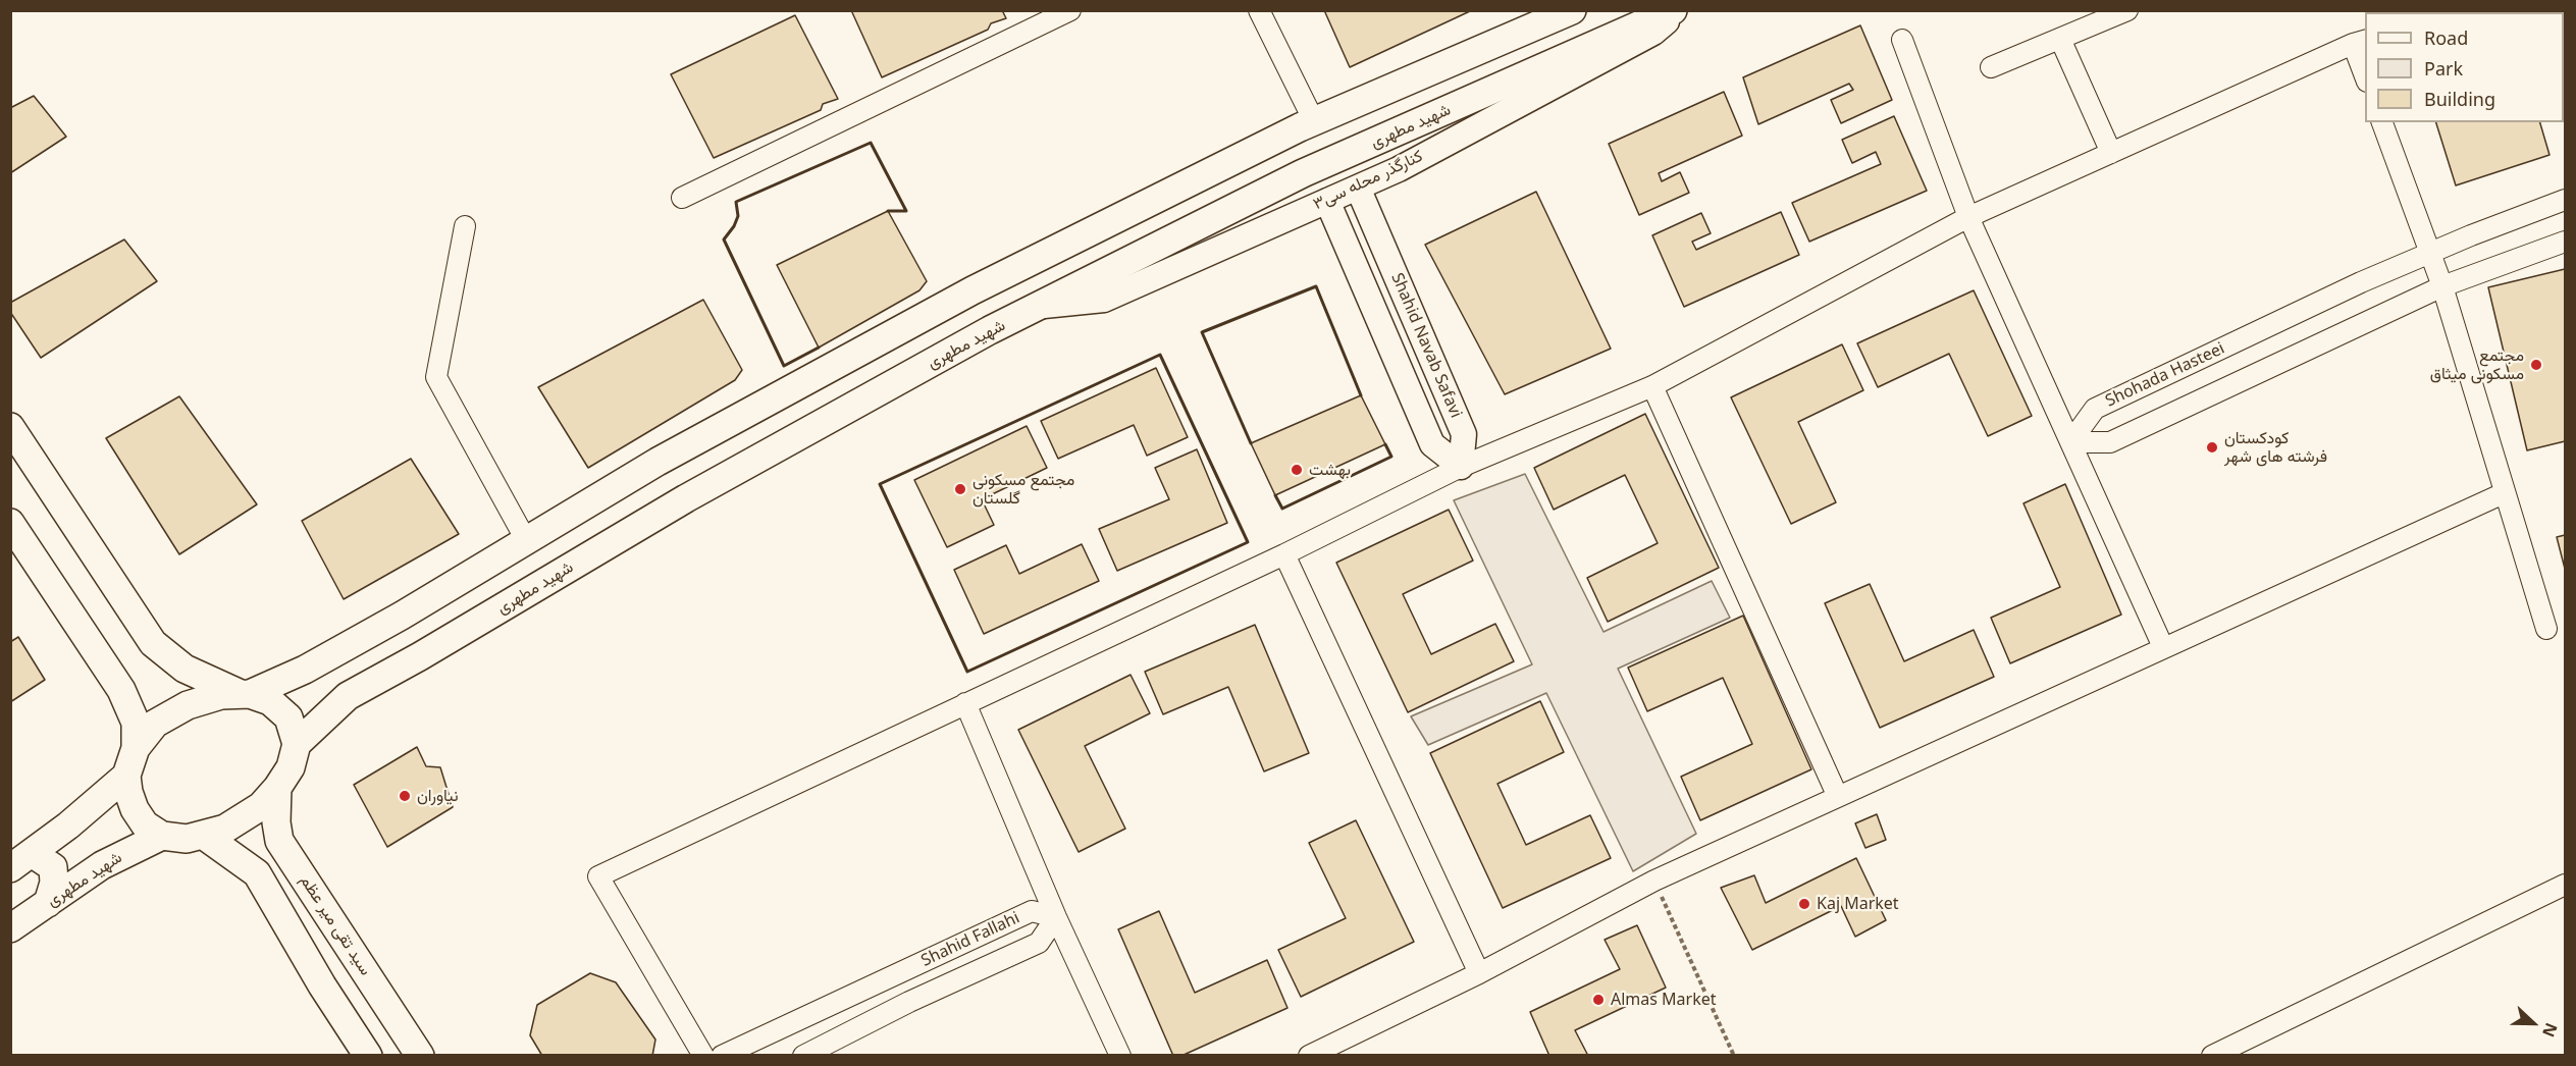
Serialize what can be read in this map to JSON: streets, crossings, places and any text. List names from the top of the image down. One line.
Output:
{"streets":{"main road":["شهید مطهری","سید تقی میر عظم"],"street":["کنارگذر محله سی۳","Shahid Navab Safavi","Shohada Hasteei","Shahid Fallahi"]},"crossings":[["شهید مطهری","کنارگذر محله سی۳"],["شهید مطهری","سید تقی میر عظم"],["کنارگذر محله سی۳","Shahid Navab Safavi"]],"places":["مجتمع مسکونی میثاق","کودکستان فرشته های شهر","بهشت","مجتمع مسکونی گلستان","نیاوران","Kaj Market","Almas Market"],"legend":["Road","Park","Building"],"north":"right"}
